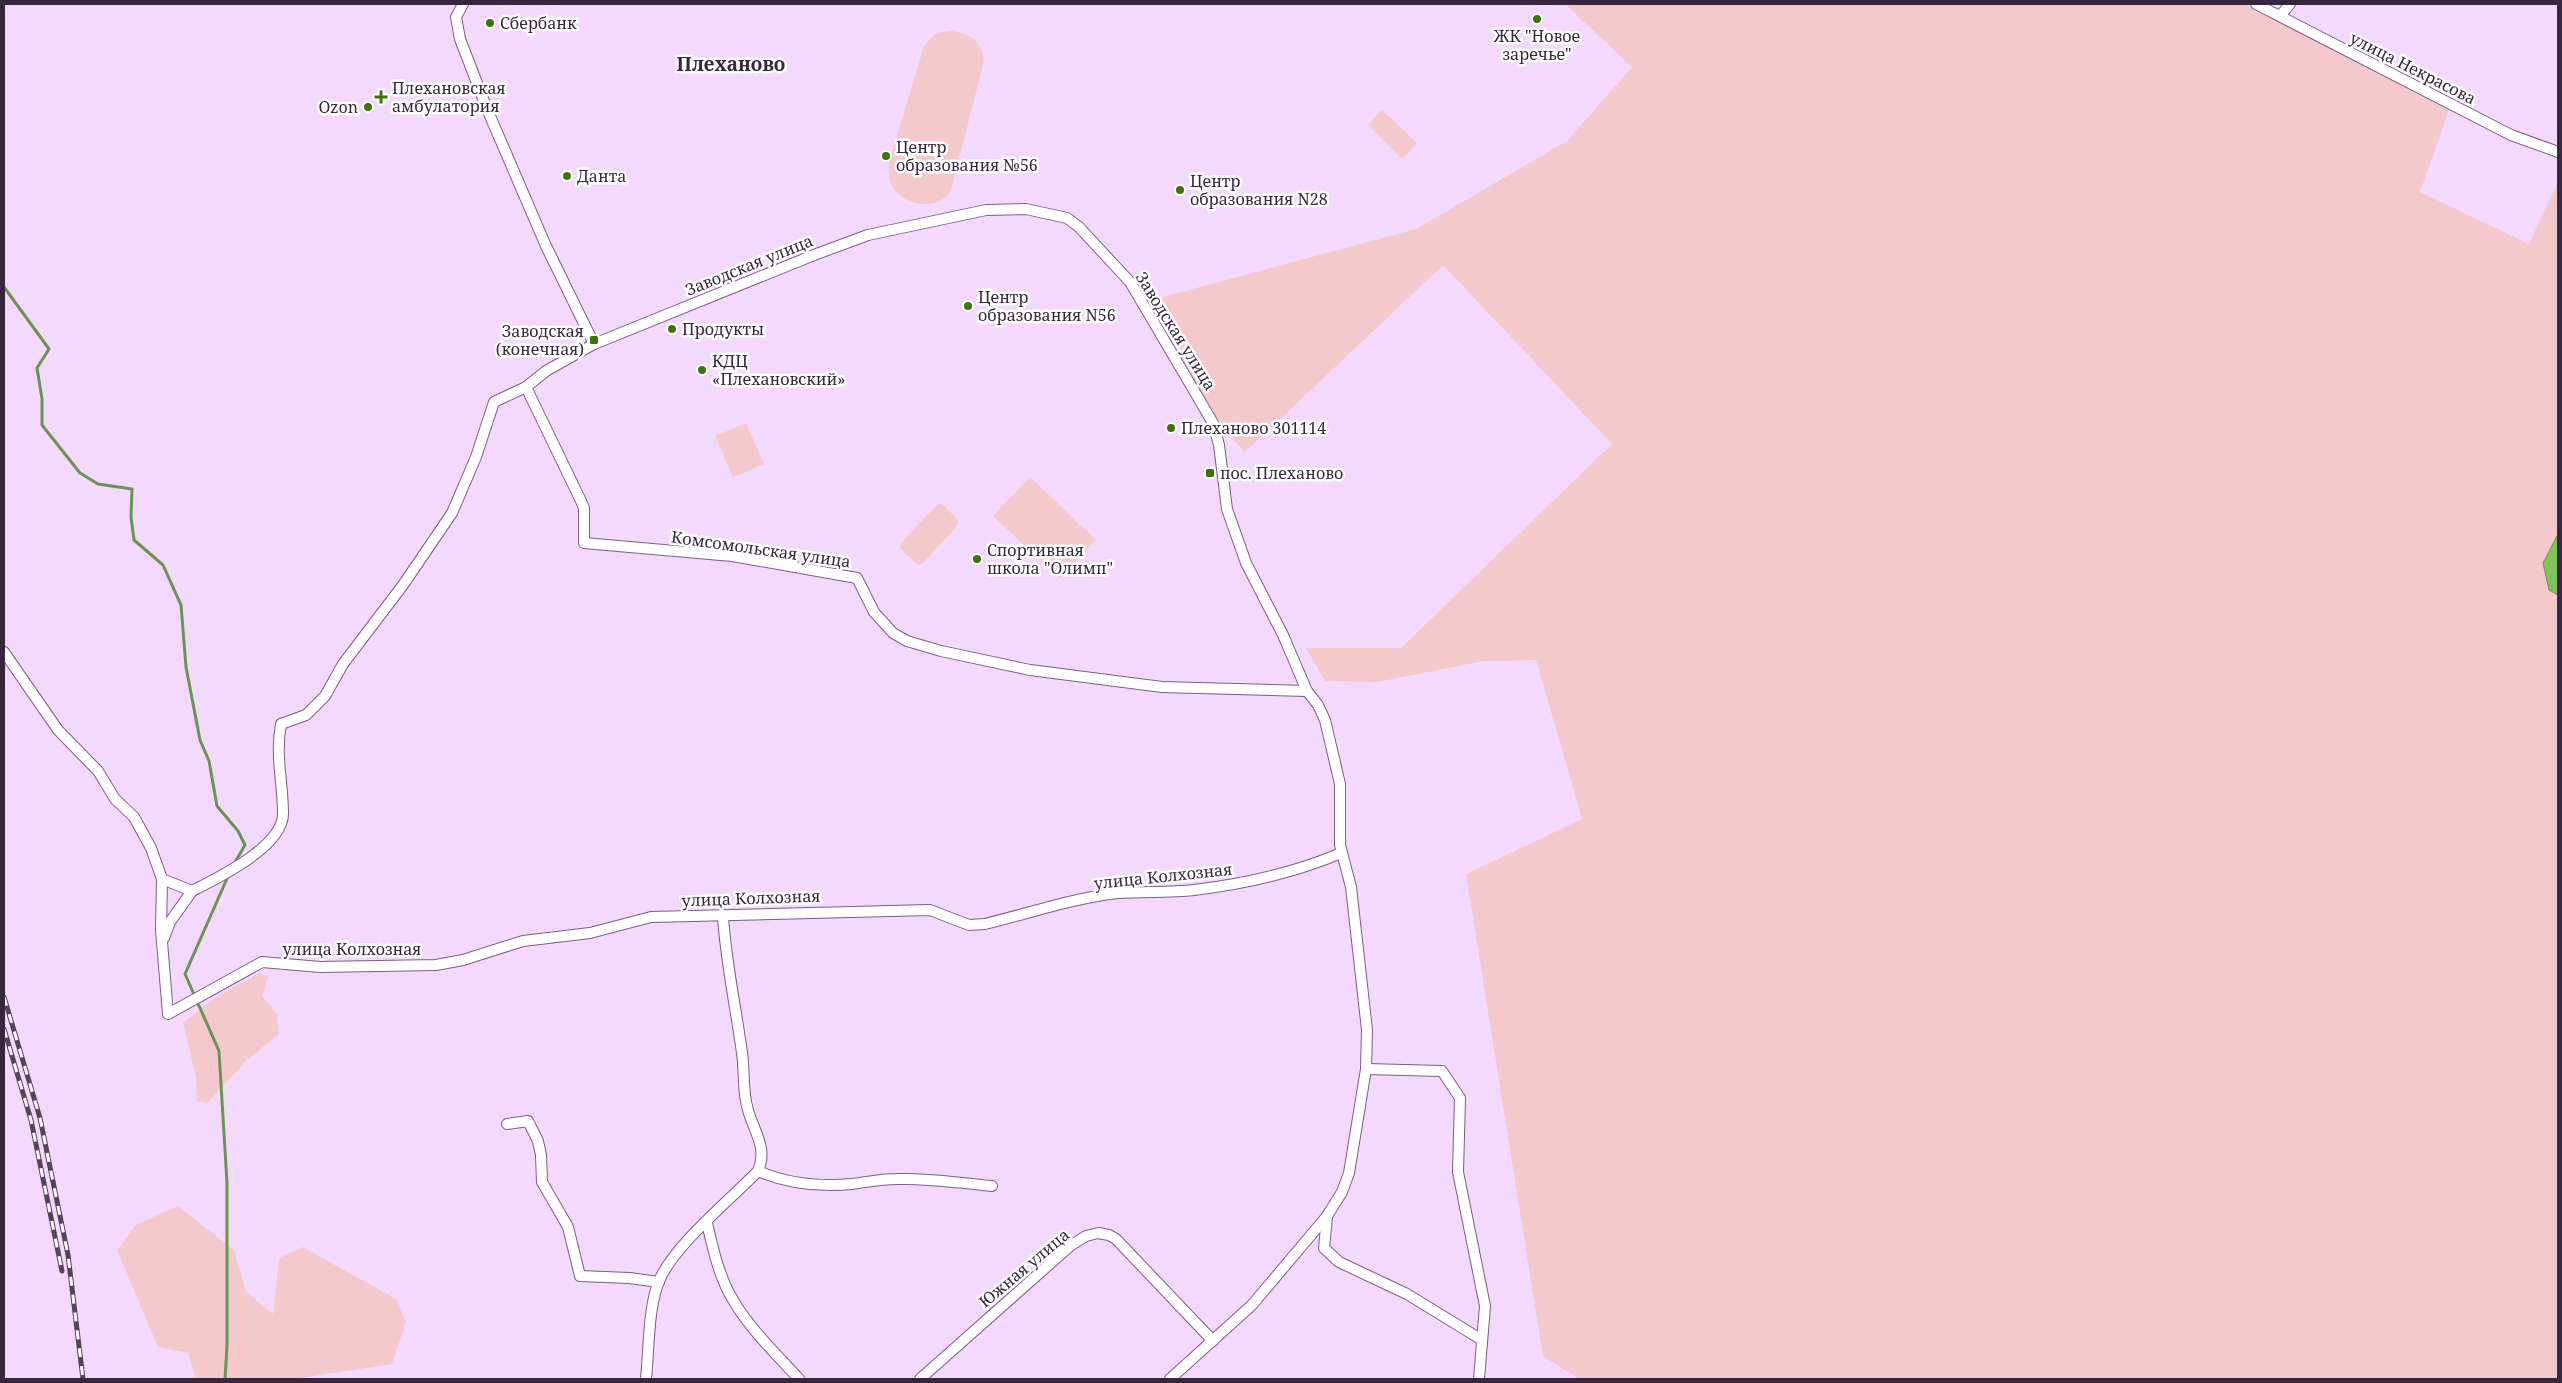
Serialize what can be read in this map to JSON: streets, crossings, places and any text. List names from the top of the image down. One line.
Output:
{"streets":{"street":["улица Некрасова","Заводская улица","Комсомольская улица","улица Колхозная","Южная улица"]},"crossings":[["Заводская улица","Комсомольская улица"],["Заводская улица","улица Колхозная"]],"districts":["Плеханово"],"places":{"other":["ЖК \"Новое заречье\"","Сбербанк","Ozon","Центр образования №56","Данта","Центр образования N28","Центр образования N56","Продукты","КДЦ «Плехановский»","Плеханово 301114","Спортивная школа \"Олимп\""],"health":["Плехановская амбулатория"],"transit":["Заводская (конечная)","пос. Плеханово"]}}
